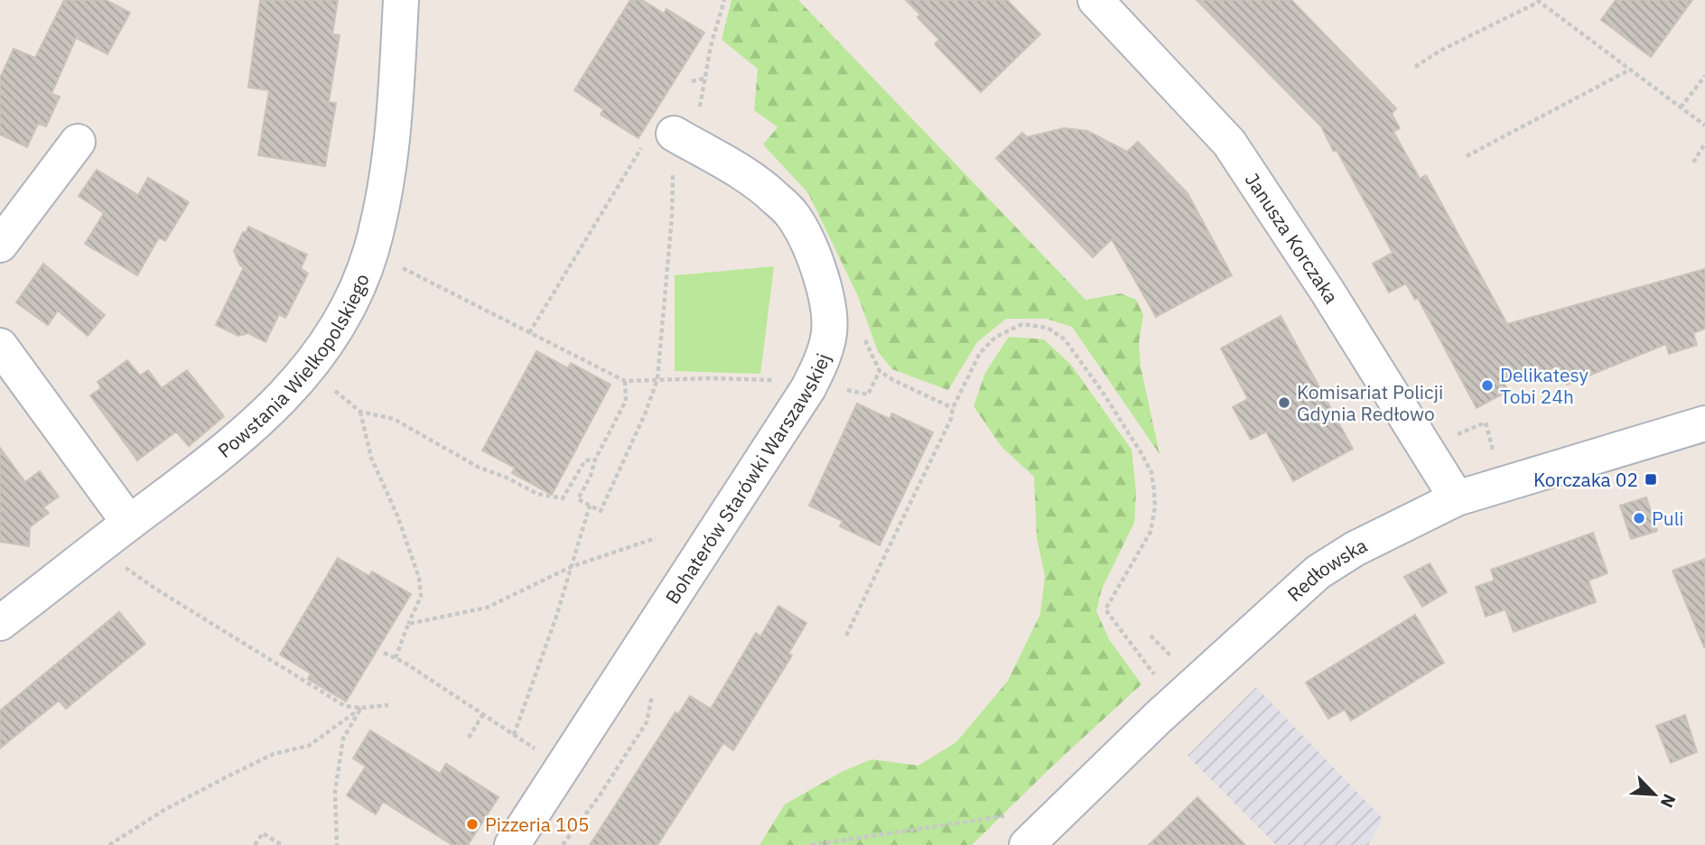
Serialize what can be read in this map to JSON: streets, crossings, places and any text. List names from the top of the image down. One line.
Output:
{"streets":{"street":["Janusza Korczaka","Powstania Wielkopolskiego","Bohaterów Starówki Warszawskiej","Redłowska"]},"crossings":[["Janusza Korczaka","Redłowska"]],"places":{"other":["Delikatesy Tobi 24h","Komisariat Policji Gdynia Redłowo","Puli","Pizzeria 105"],"transit":["Korczaka 02"]},"north":"bottom right"}
